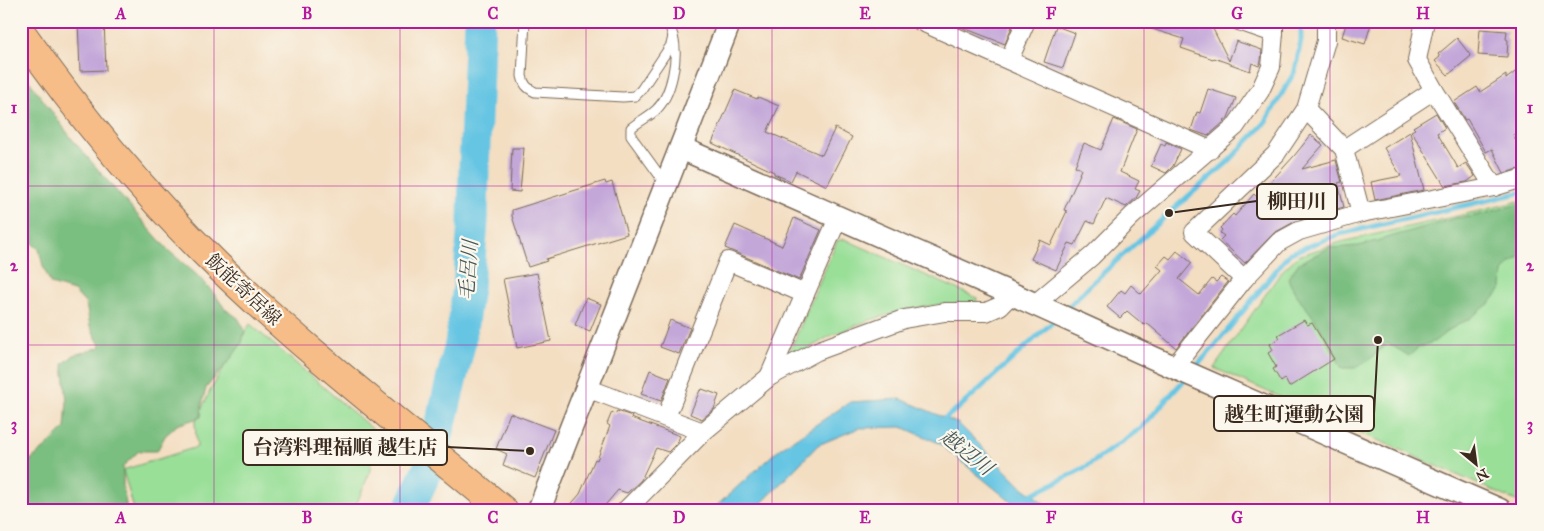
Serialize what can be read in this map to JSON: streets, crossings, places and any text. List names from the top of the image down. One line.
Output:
{"streets":{"main road":["飯能寄居線"]},"water":["毛呂川","越辺川"],"places":["柳田川","越生町運動公園","台湾料理福順 越生店"],"north":"bottom right","grid":{"columns":["A","B","C","D","E","F","G","H"],"rows":["1","2","3"]}}
